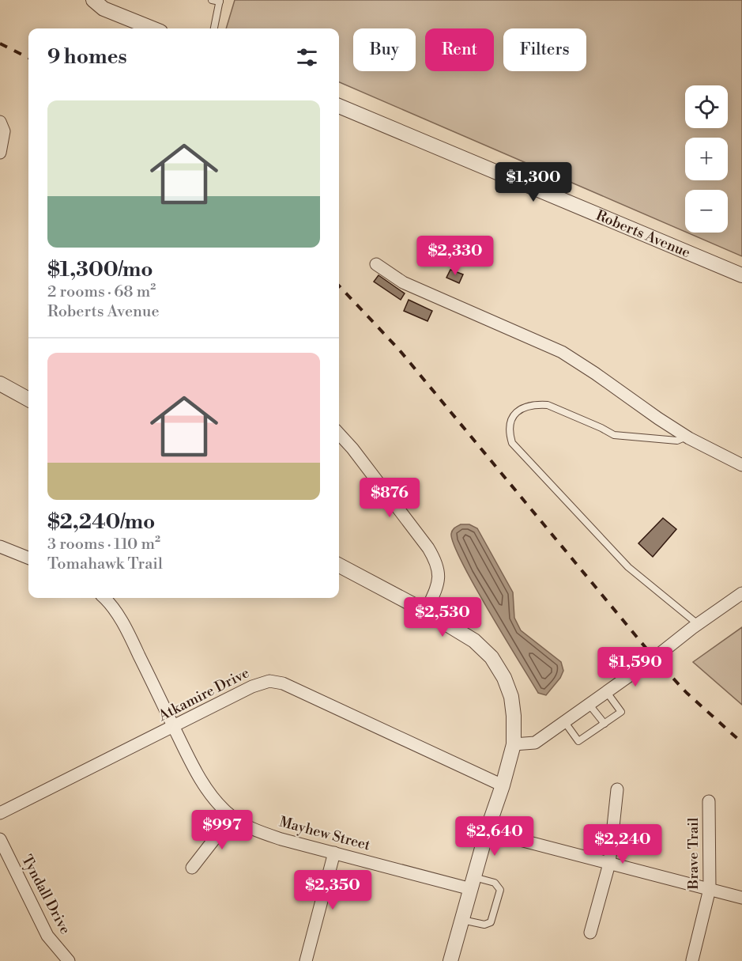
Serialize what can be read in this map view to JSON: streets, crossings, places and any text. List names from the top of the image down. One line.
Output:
{"streets":{"street":["Roberts Avenue","Atkamire Drive","Mayhew Street","Brave Trail","Tyndall Drive"]},"crossings":[["Atkamire Drive","Mayhew Street"]],"page":{"chip":["Buy","Rent","Filters"],"heading":"9 homes","map_buttons":["+","−"],"list":[{"name":"$1,300/mo","note":"2 rooms · 68 m² · Roberts Avenue"},{"name":"$2,240/mo","note":"3 rooms · 110 m² · Tomahawk Trail"}],"price":["$1,300","$2,330","$876","$2,530","$1,590","$997","$2,640","$2,240","$2,350"]}}
